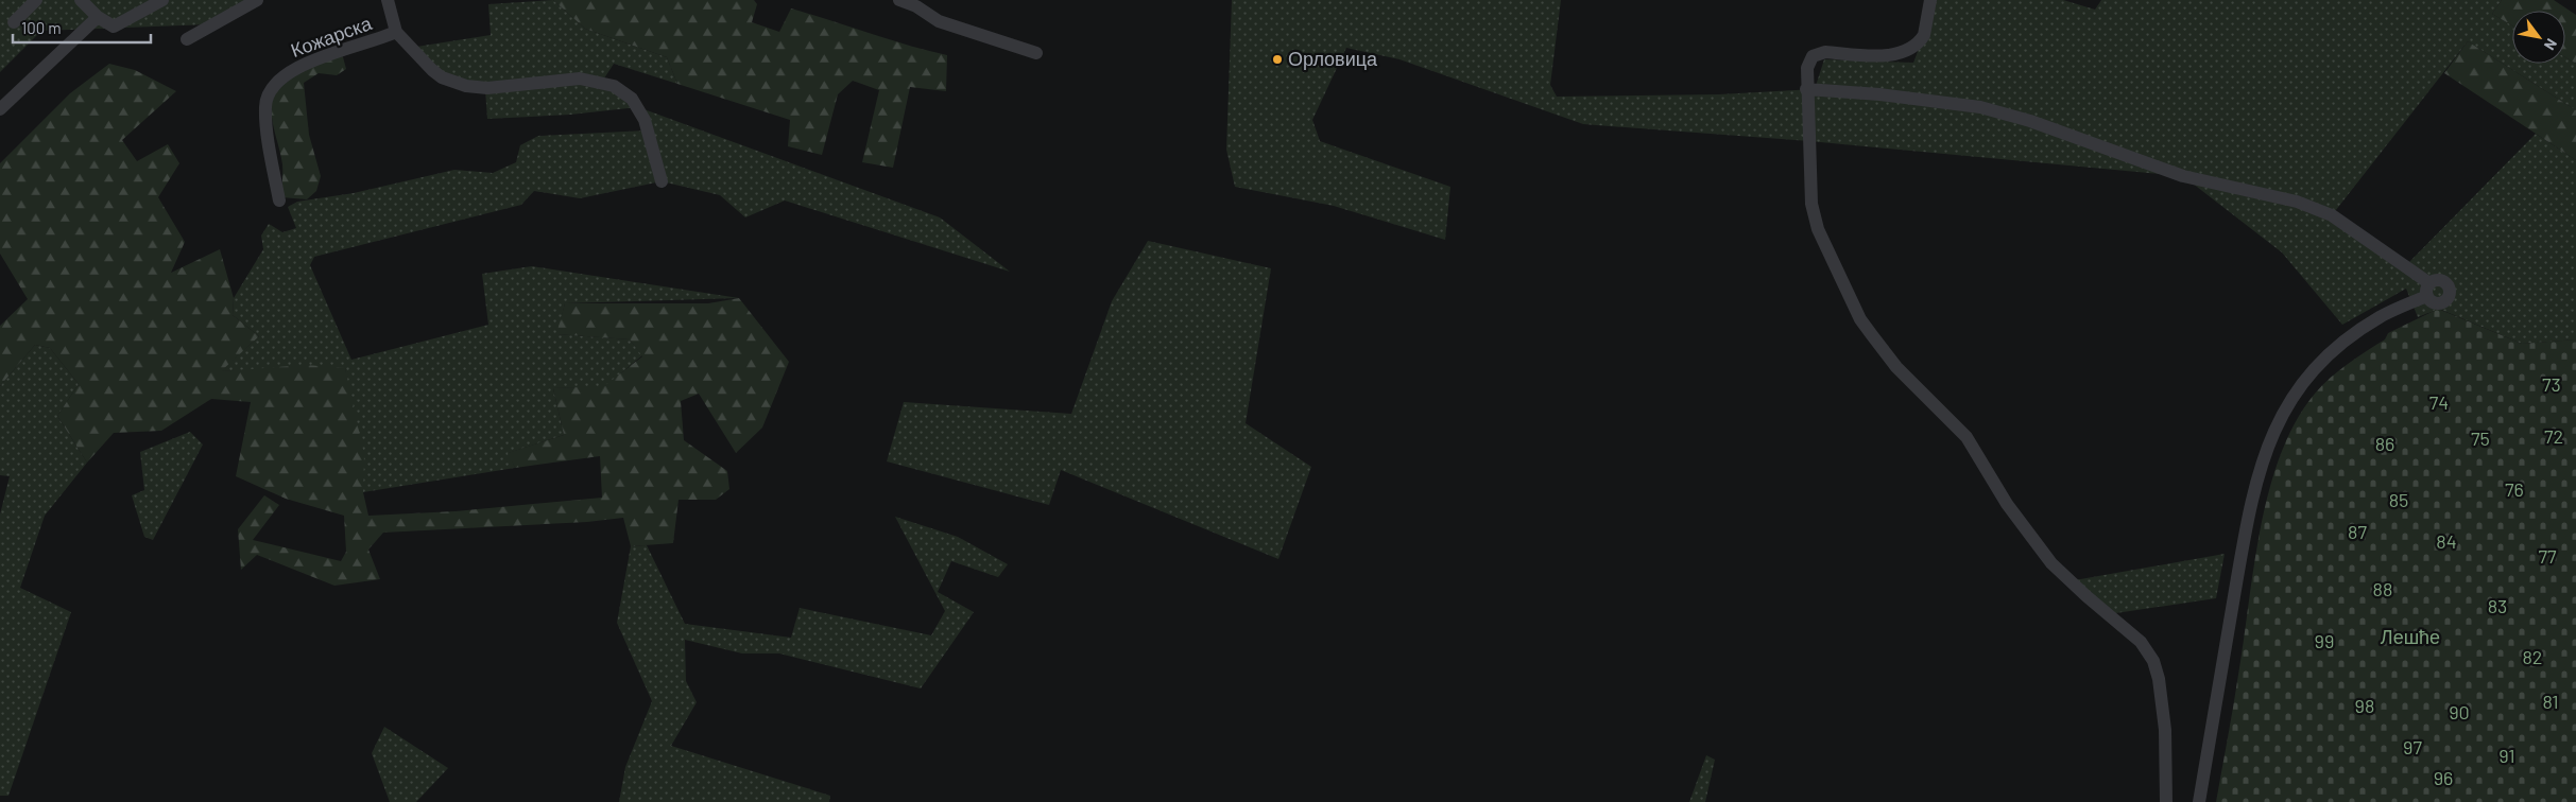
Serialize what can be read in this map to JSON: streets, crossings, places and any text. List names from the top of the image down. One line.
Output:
{"streets":{"street":["Кожарска"]},"parks":["73","74","72","75","86","76","85","87","84","77","88","83","Лешће","99","82","81","98","90","97","91","96"],"places":["Орловица"],"scale_bar":"100 m","north":"bottom right"}
